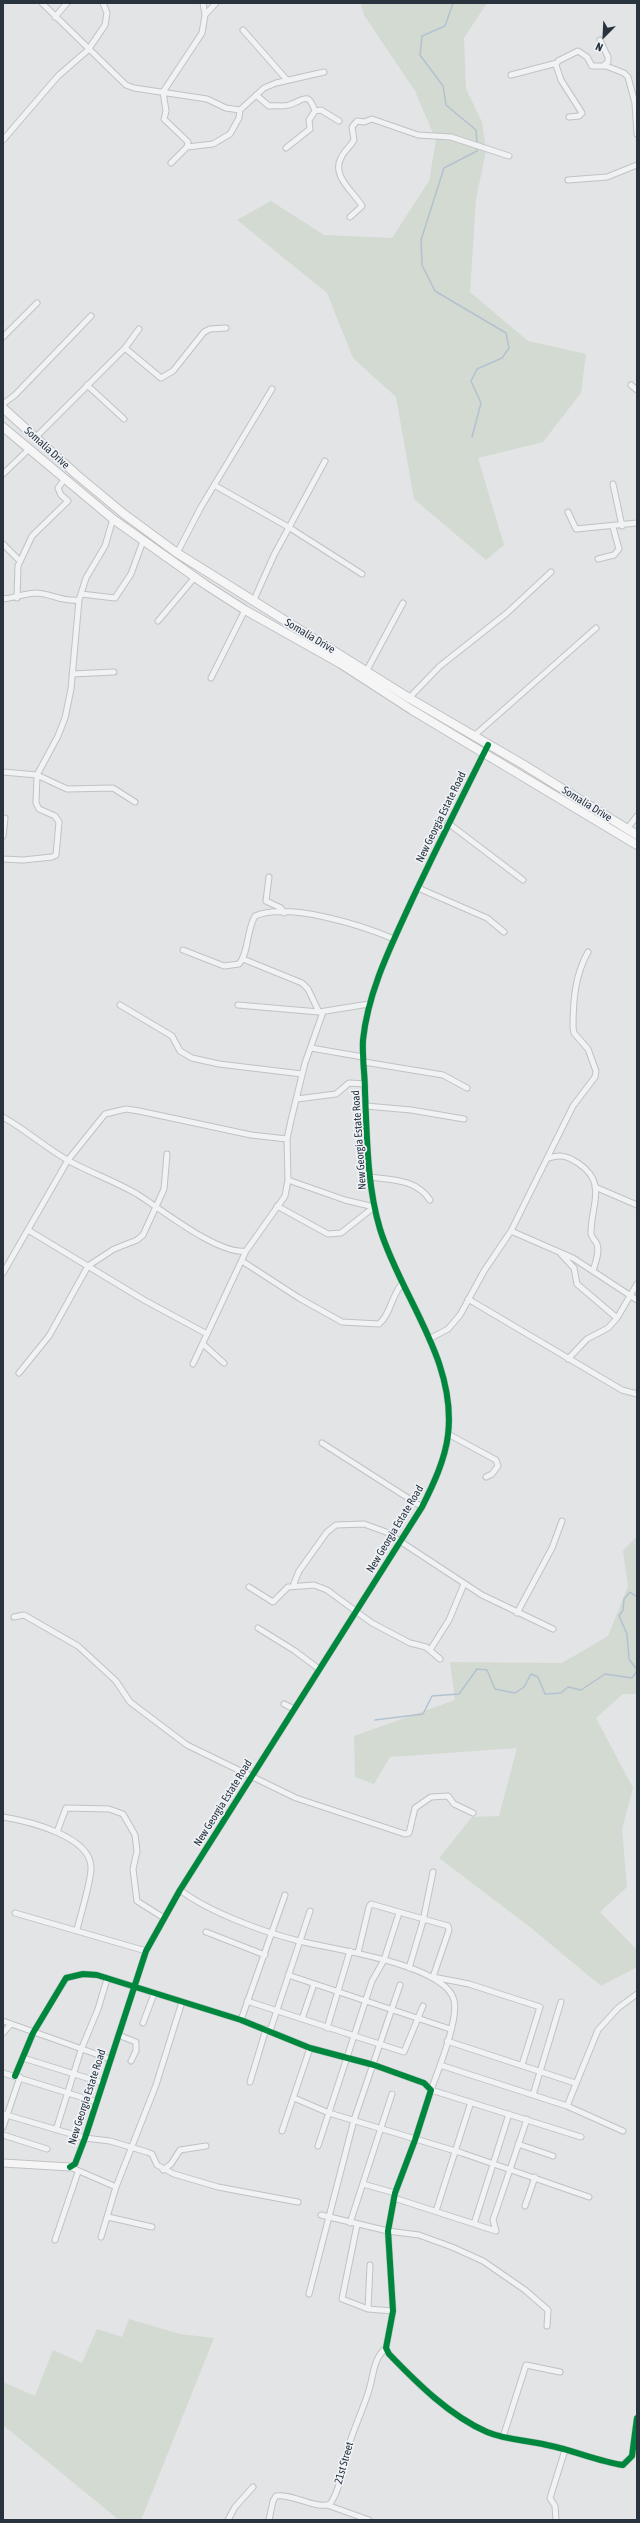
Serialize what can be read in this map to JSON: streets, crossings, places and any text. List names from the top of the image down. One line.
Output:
{"streets":{"main road":["Somalia Drive"],"street":["New Georgia Estate Road","21st Street"]},"crossings":[["Somalia Drive","New Georgia Estate Road"]],"north":"bottom left"}
